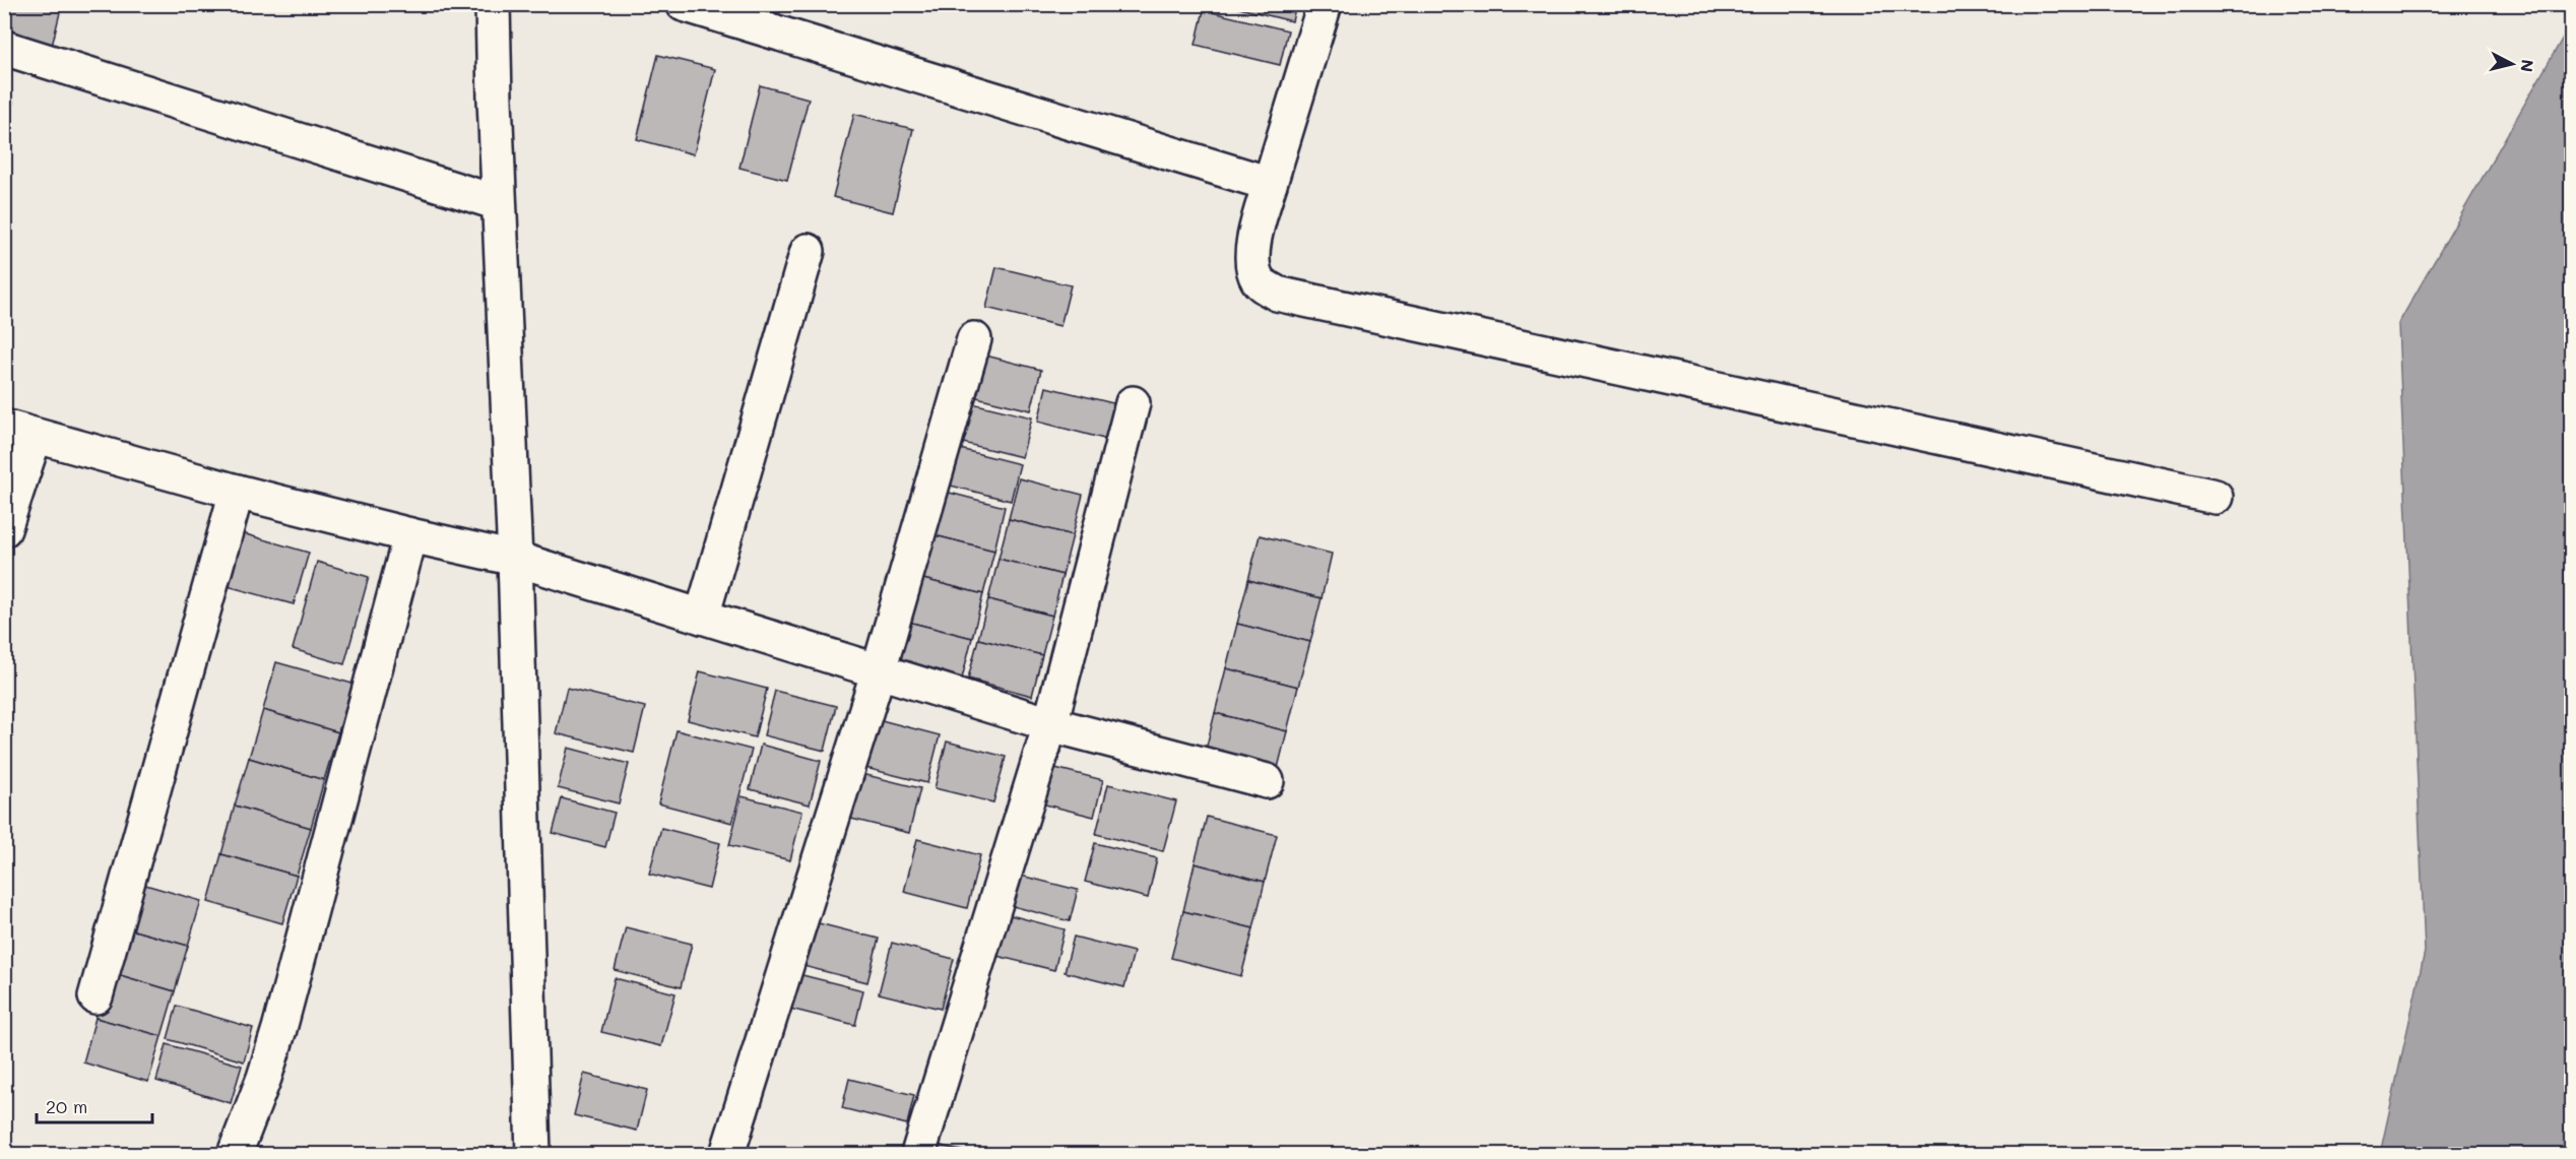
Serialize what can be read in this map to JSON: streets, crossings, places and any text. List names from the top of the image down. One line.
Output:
{"scale_bar":"20 m","north":"right"}
